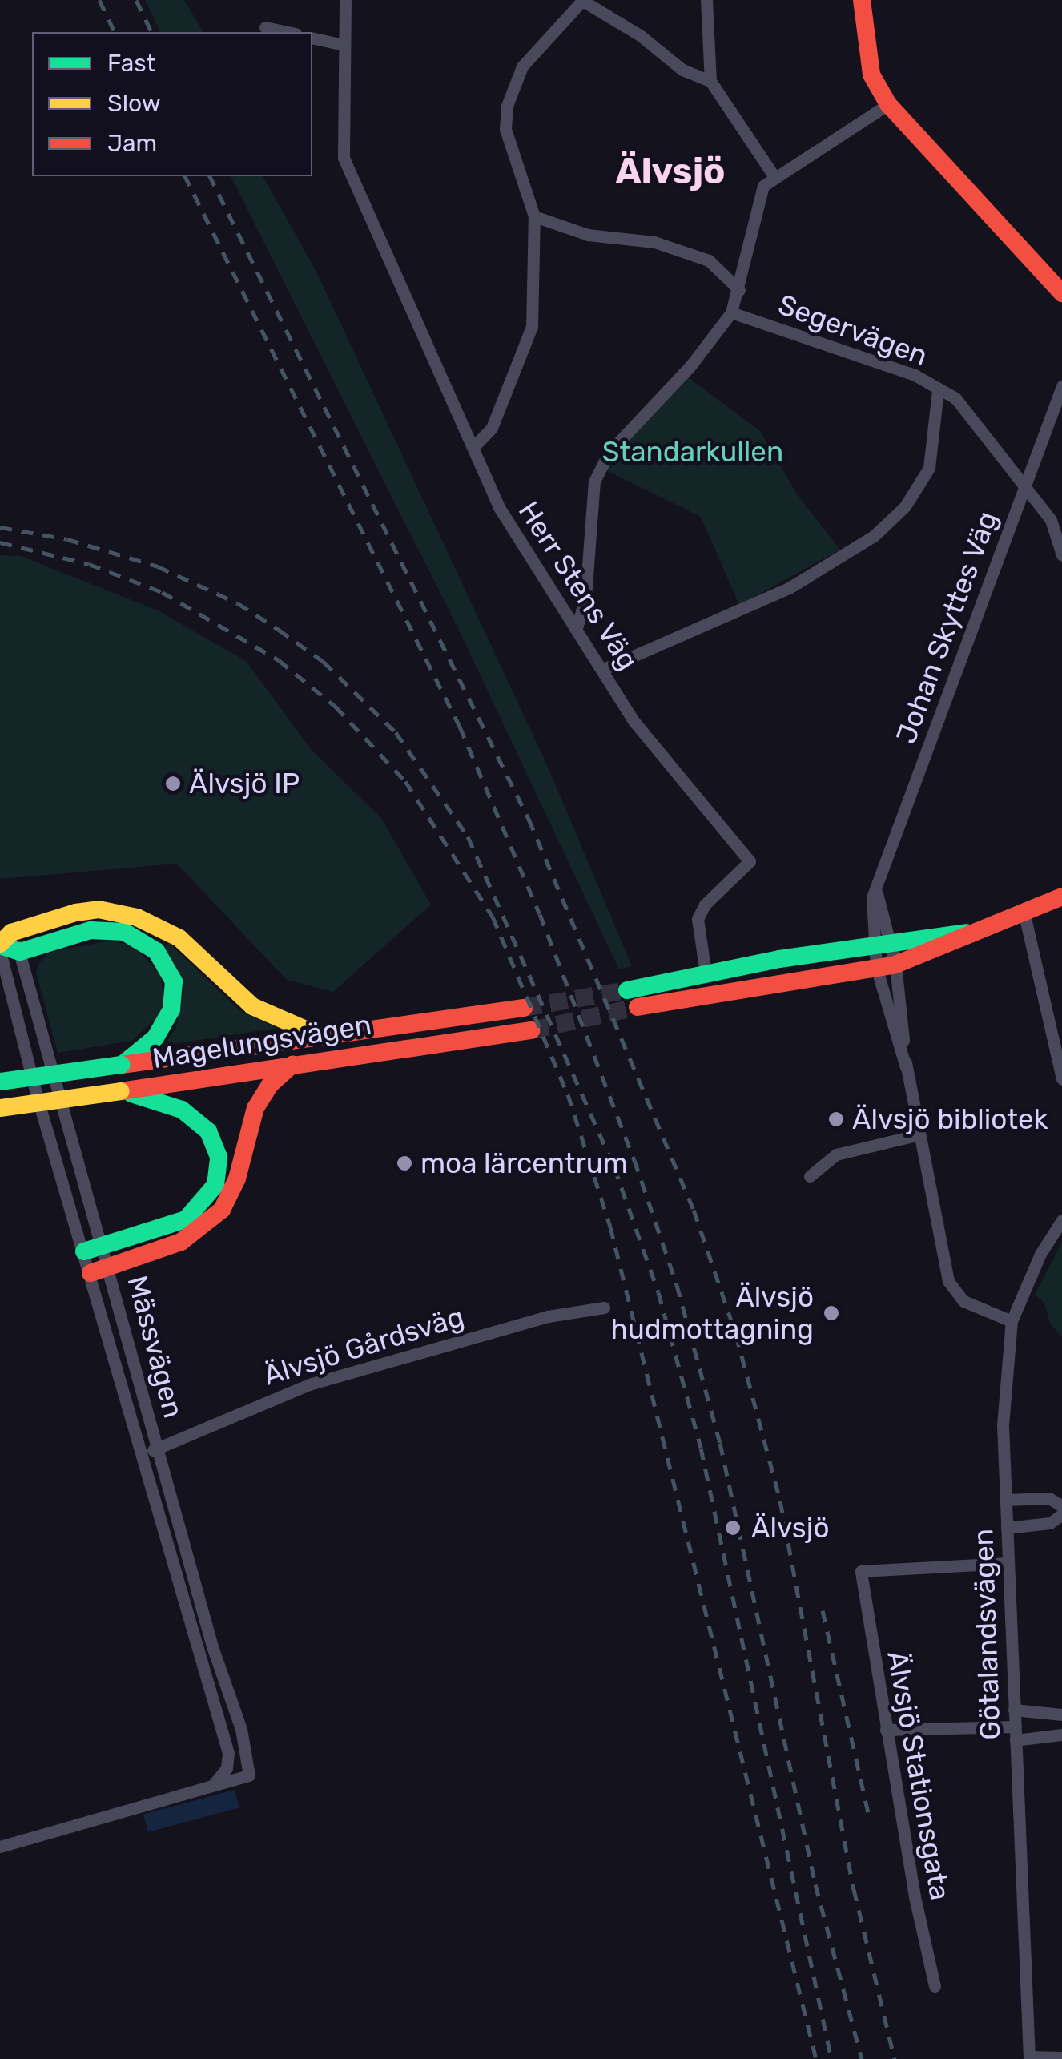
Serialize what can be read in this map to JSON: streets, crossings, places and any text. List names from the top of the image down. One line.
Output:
{"streets":{"main road":["Magelungsvägen"],"street":["Segervägen","Herr Stens Väg","Johan Skyttes Väg","Älvsjö Gårdsväg","Mässvägen","Götalandsvägen","Älvsjö Stationsgata"]},"crossings":[["Segervägen","Johan Skyttes Väg"],["Johan Skyttes Väg","Götalandsvägen"],["Älvsjö Gårdsväg","Mässvägen"],["Götalandsvägen","Älvsjö Stationsgata"]],"districts":["Älvsjö"],"parks":["Standarkullen"],"places":["Älvsjö IP","Älvsjö bibliotek","moa lärcentrum","Älvsjö hudmottagning","Älvsjö"],"legend":["Fast","Slow","Jam"]}
